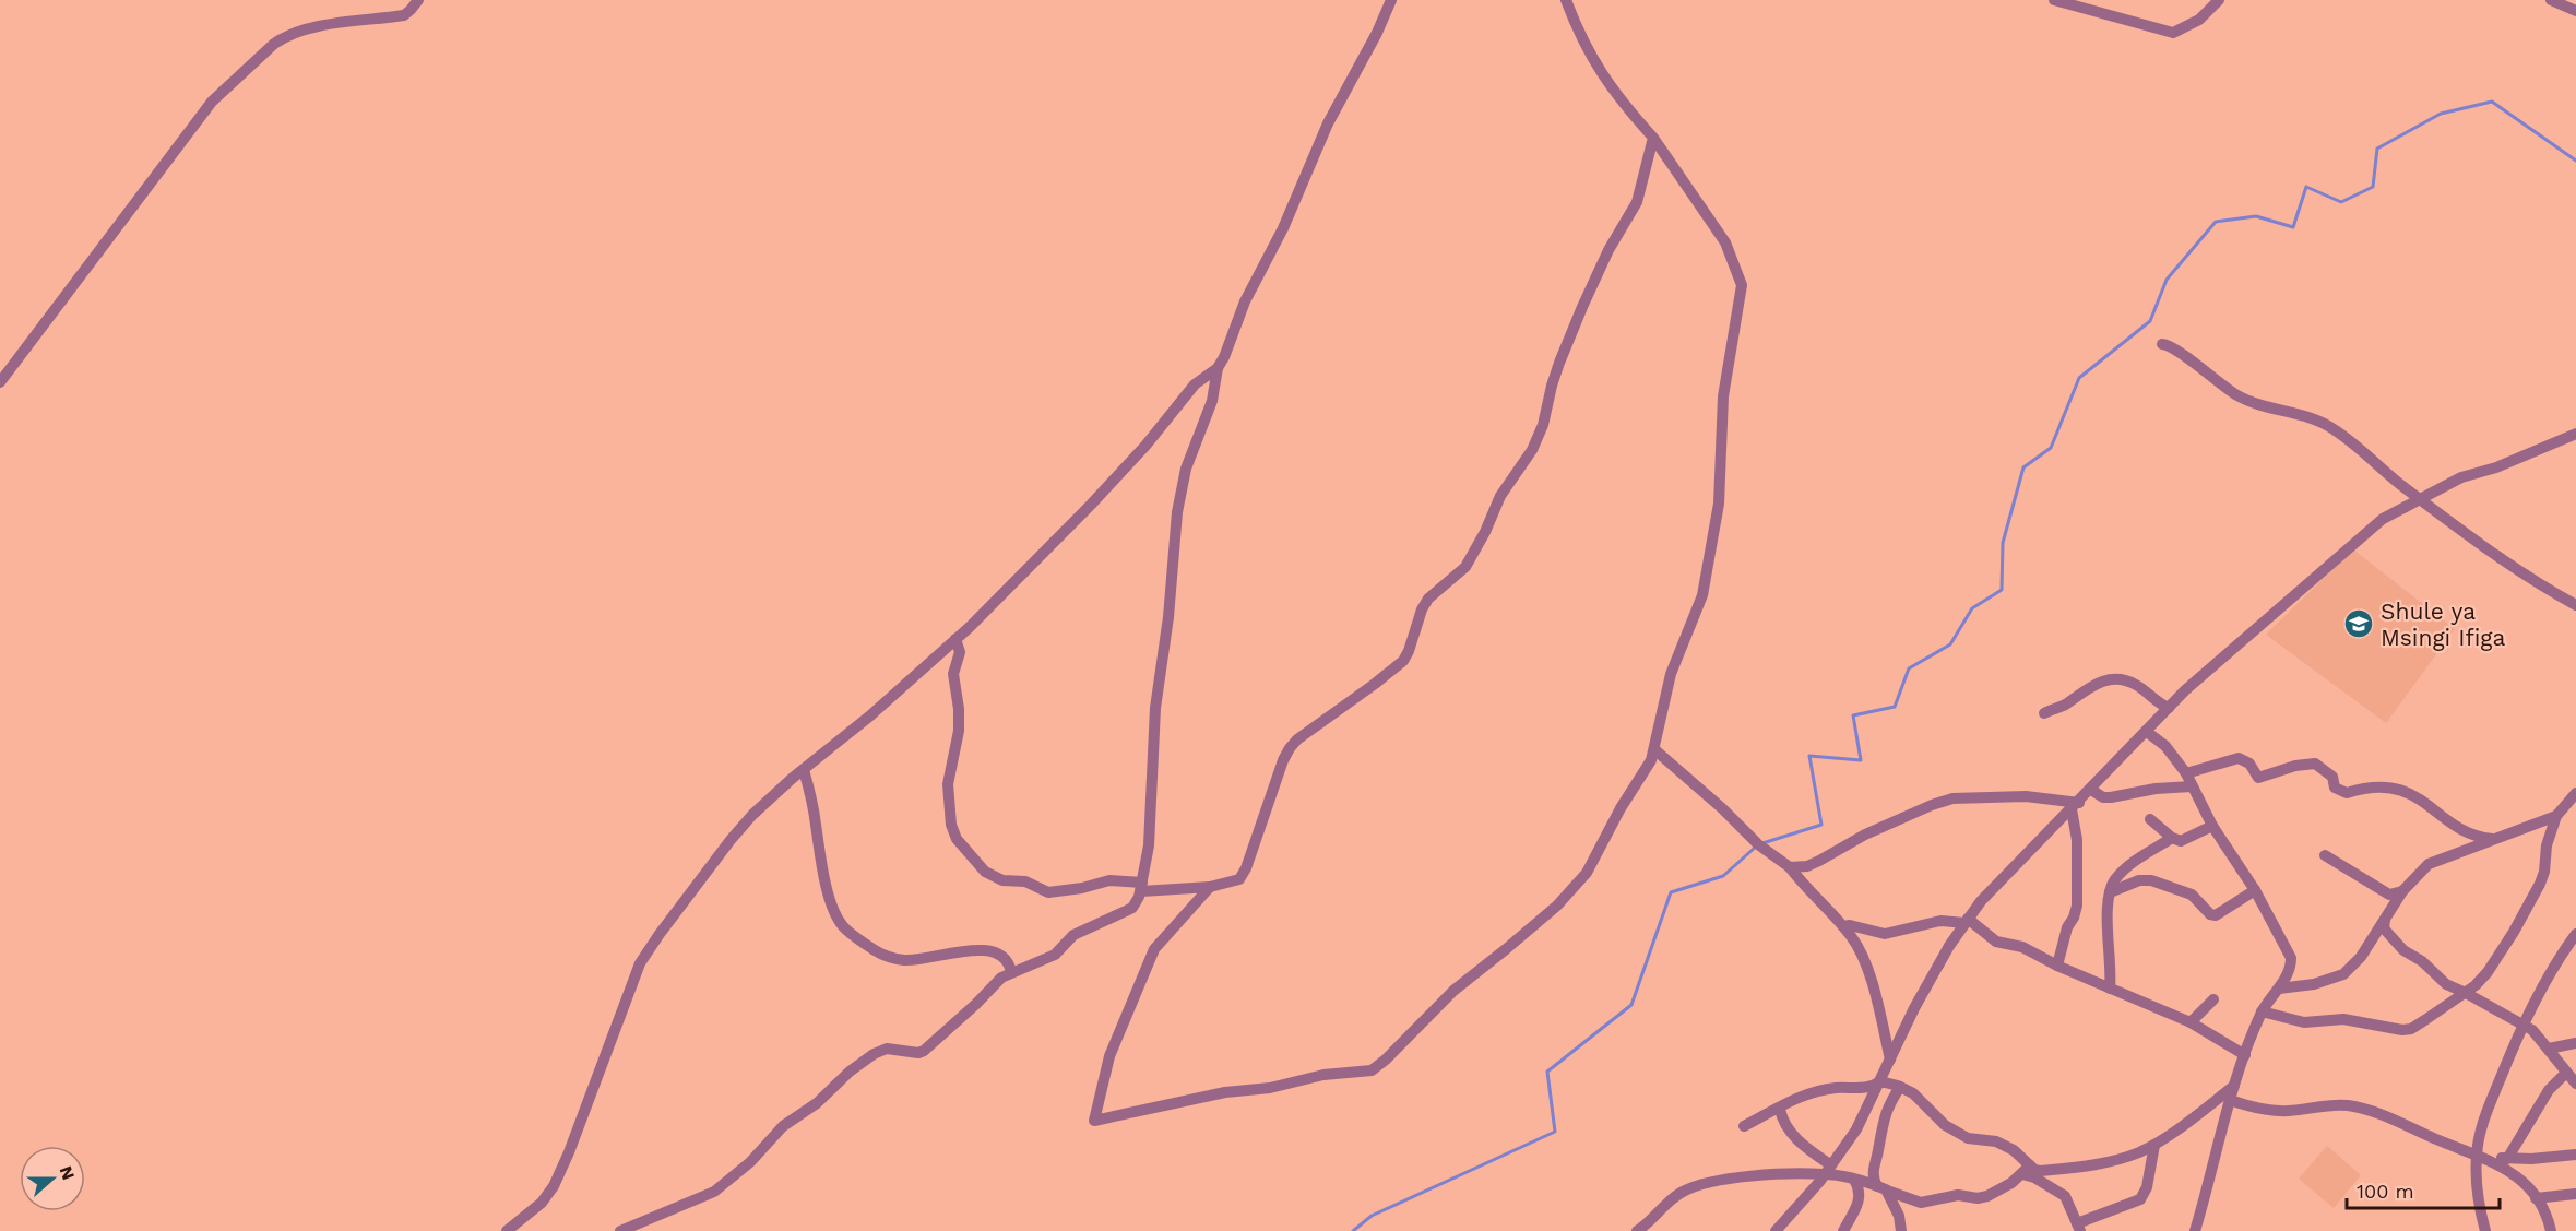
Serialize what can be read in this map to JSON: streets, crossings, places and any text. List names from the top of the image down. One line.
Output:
{"places":{"school or university":["Shule ya Msingi Ifiga"]},"scale_bar":"100 m","north":"right"}
